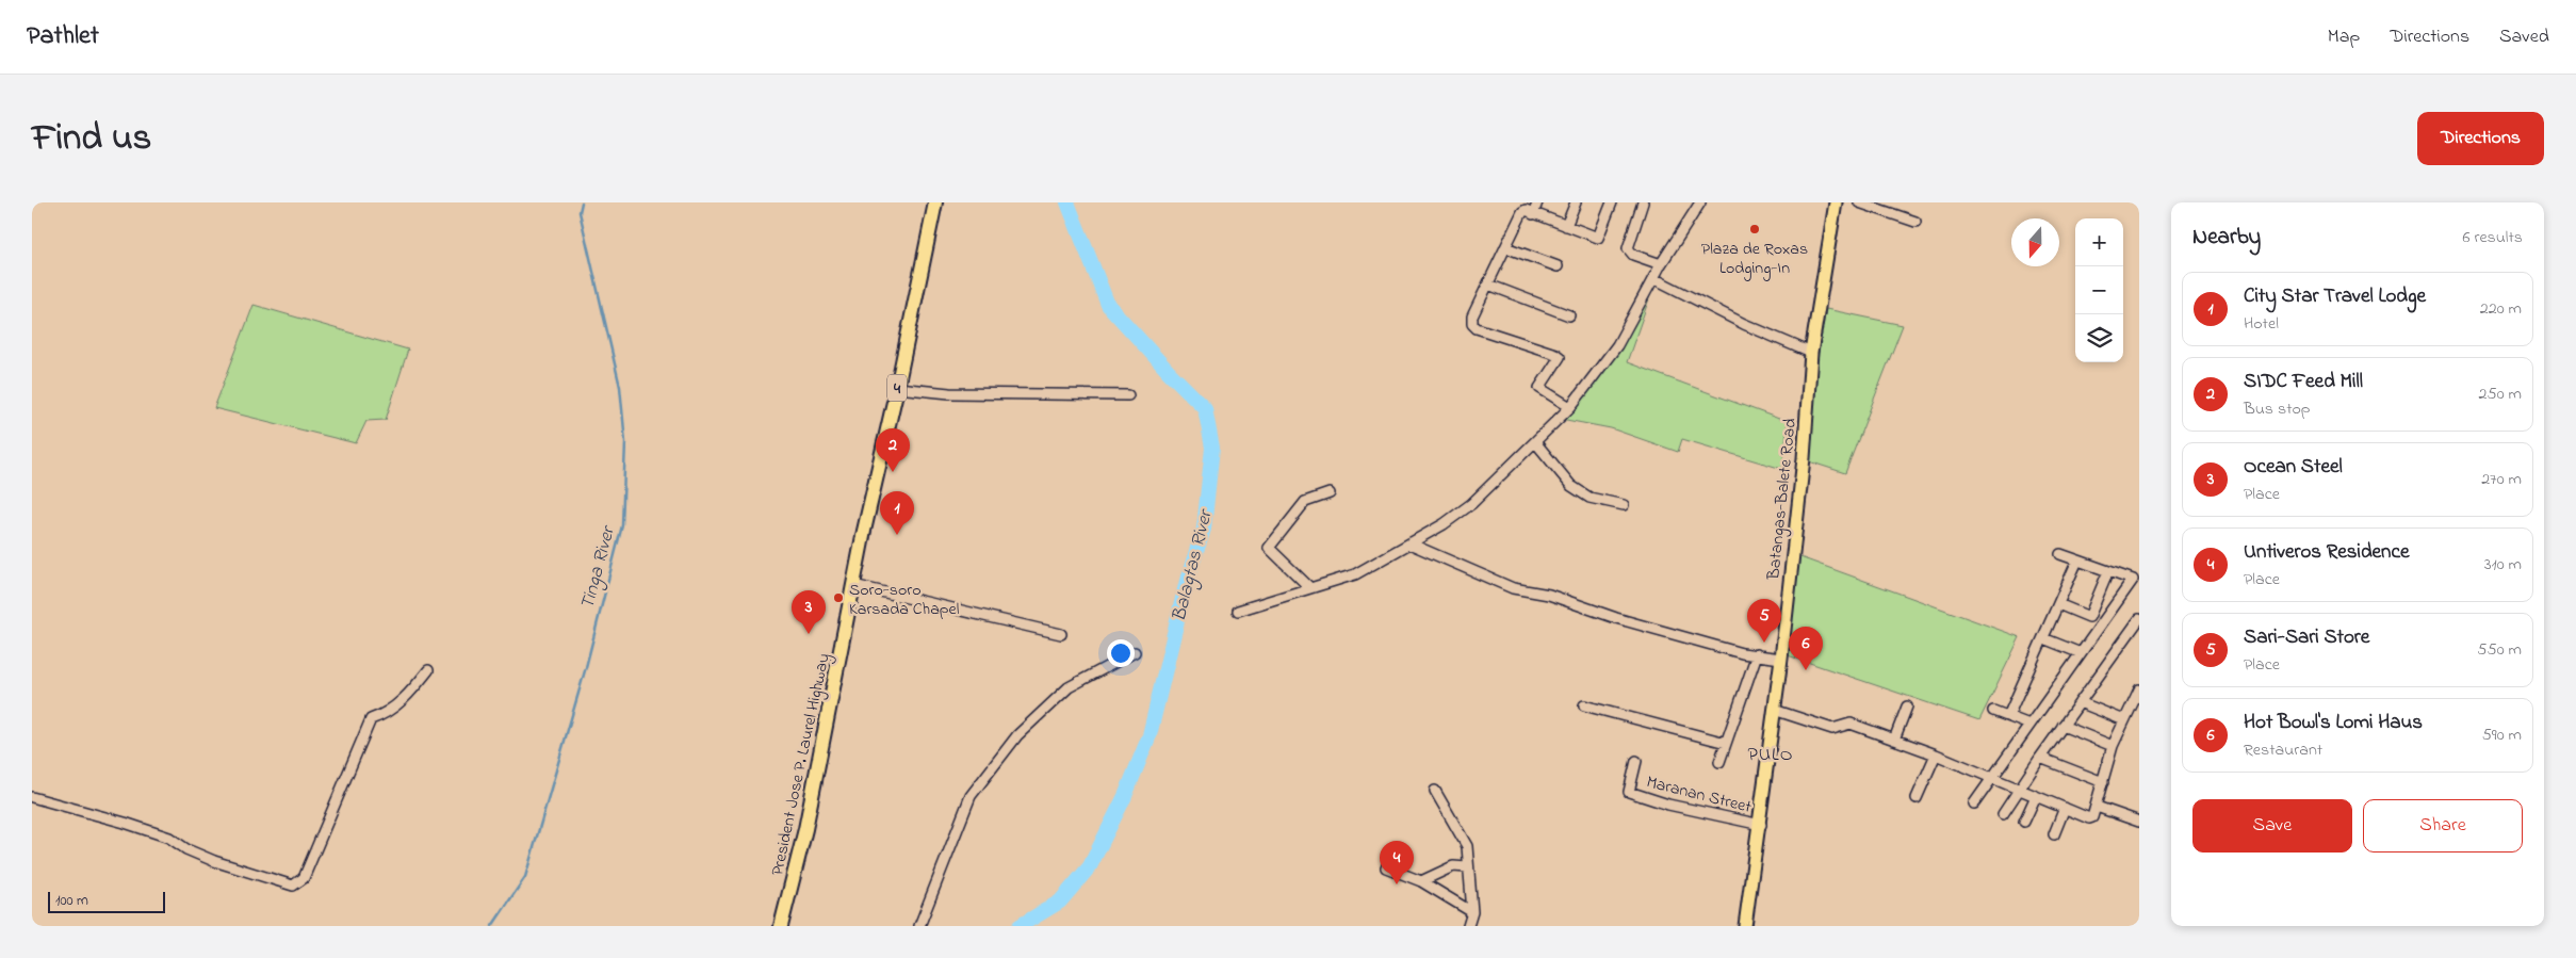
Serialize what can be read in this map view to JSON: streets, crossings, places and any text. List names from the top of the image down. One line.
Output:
{"streets":{"highway":["4","President Jose P. Laurel Highway"],"main road":["Batangas-Balete Road"],"street":["Maranan Street"]},"crossings":[["Batangas-Balete Road","Maranan Street"]],"districts":["PULO"],"water":["Balagtas River","Tinga River"],"places":["Plaza de Roxas Lodging-In","Soro-soro Karsada Chapel"],"scale_bar":"100 m","north":"bottom","page":{"header":"Pathlet","nav":["Map","Directions","Saved"],"title":"Find us","buttons":["Directions",["Save","Share"]],"heading":["Nearby","6 results"],"map_buttons":["+","−"],"list":[{"mark":"1","name":"City Star Travel Lodge","note":"Hotel","value":"220 m"},{"mark":"2","name":"SIDC Feed Mill","note":"Bus stop","value":"250 m"},{"mark":"3","name":"Ocean Steel","note":"Place","value":"270 m"},{"mark":"4","name":"Untiveros Residence","note":"Place","value":"310 m"},{"mark":"5","name":"Sari-Sari Store","note":"Place","value":"550 m"},{"mark":"6","name":"Hot Bowl's Lomi Haus","note":"Restaurant","value":"590 m"}],"pins":["2","1","3","5","6","4"],"scale":"100 m"}}
